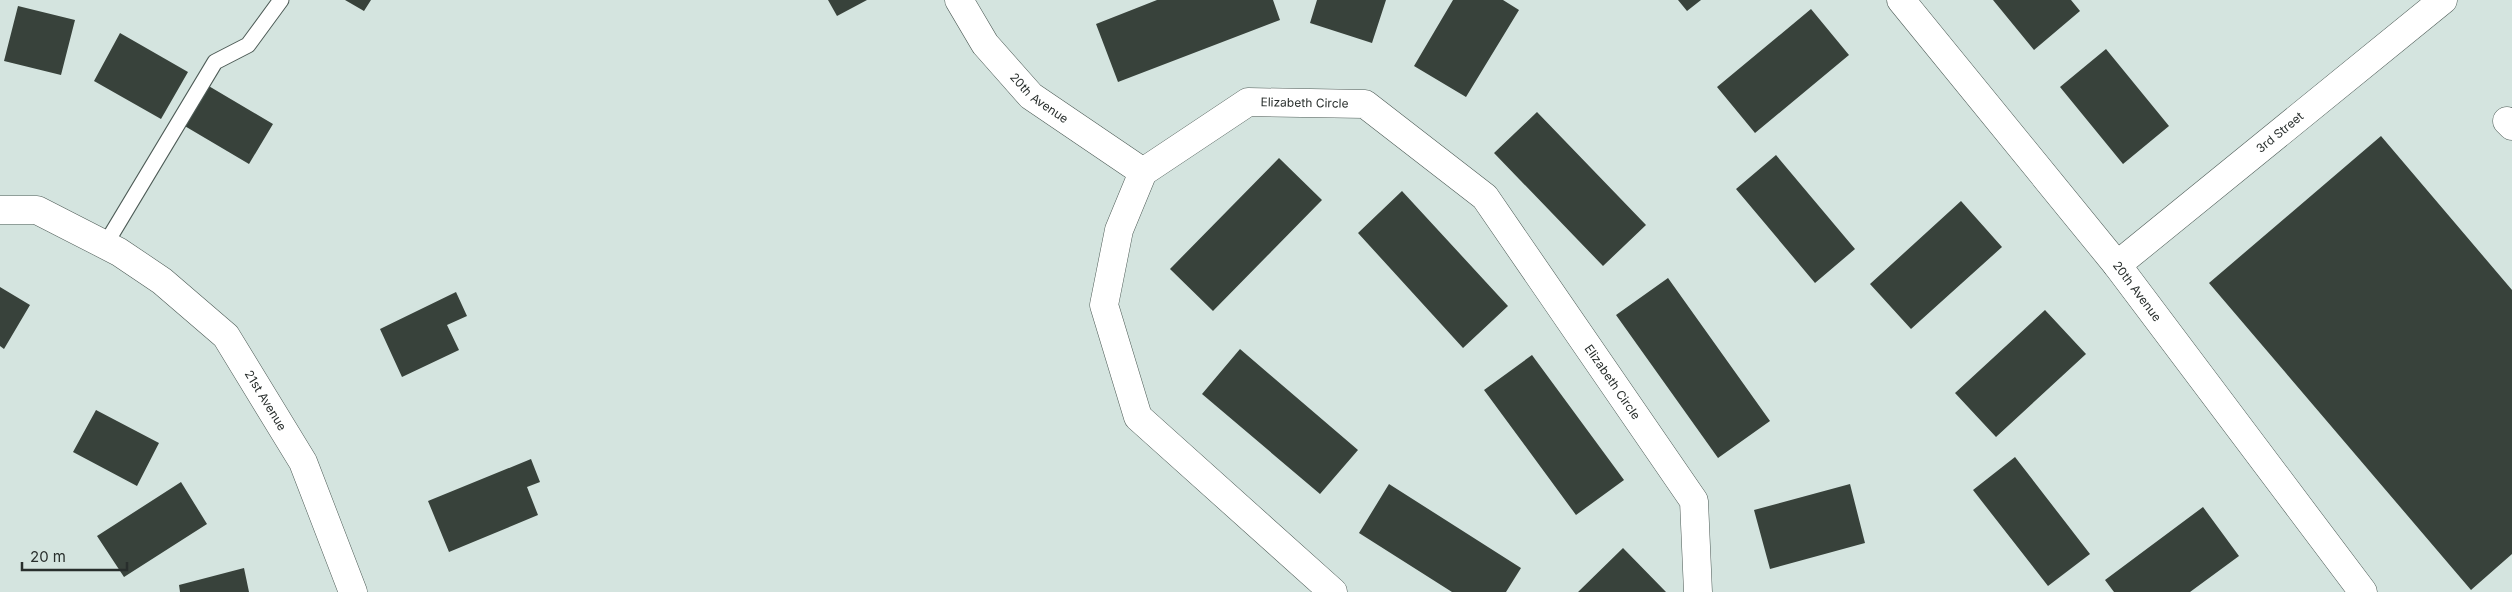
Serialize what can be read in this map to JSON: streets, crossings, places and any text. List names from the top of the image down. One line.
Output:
{"streets":{"street":["20th Avenue","Elizabeth Circle","3rd Street","21st Avenue"]},"crossings":[["20th Avenue","Elizabeth Circle"],["20th Avenue","3rd Street"]],"scale_bar":"20 m"}
